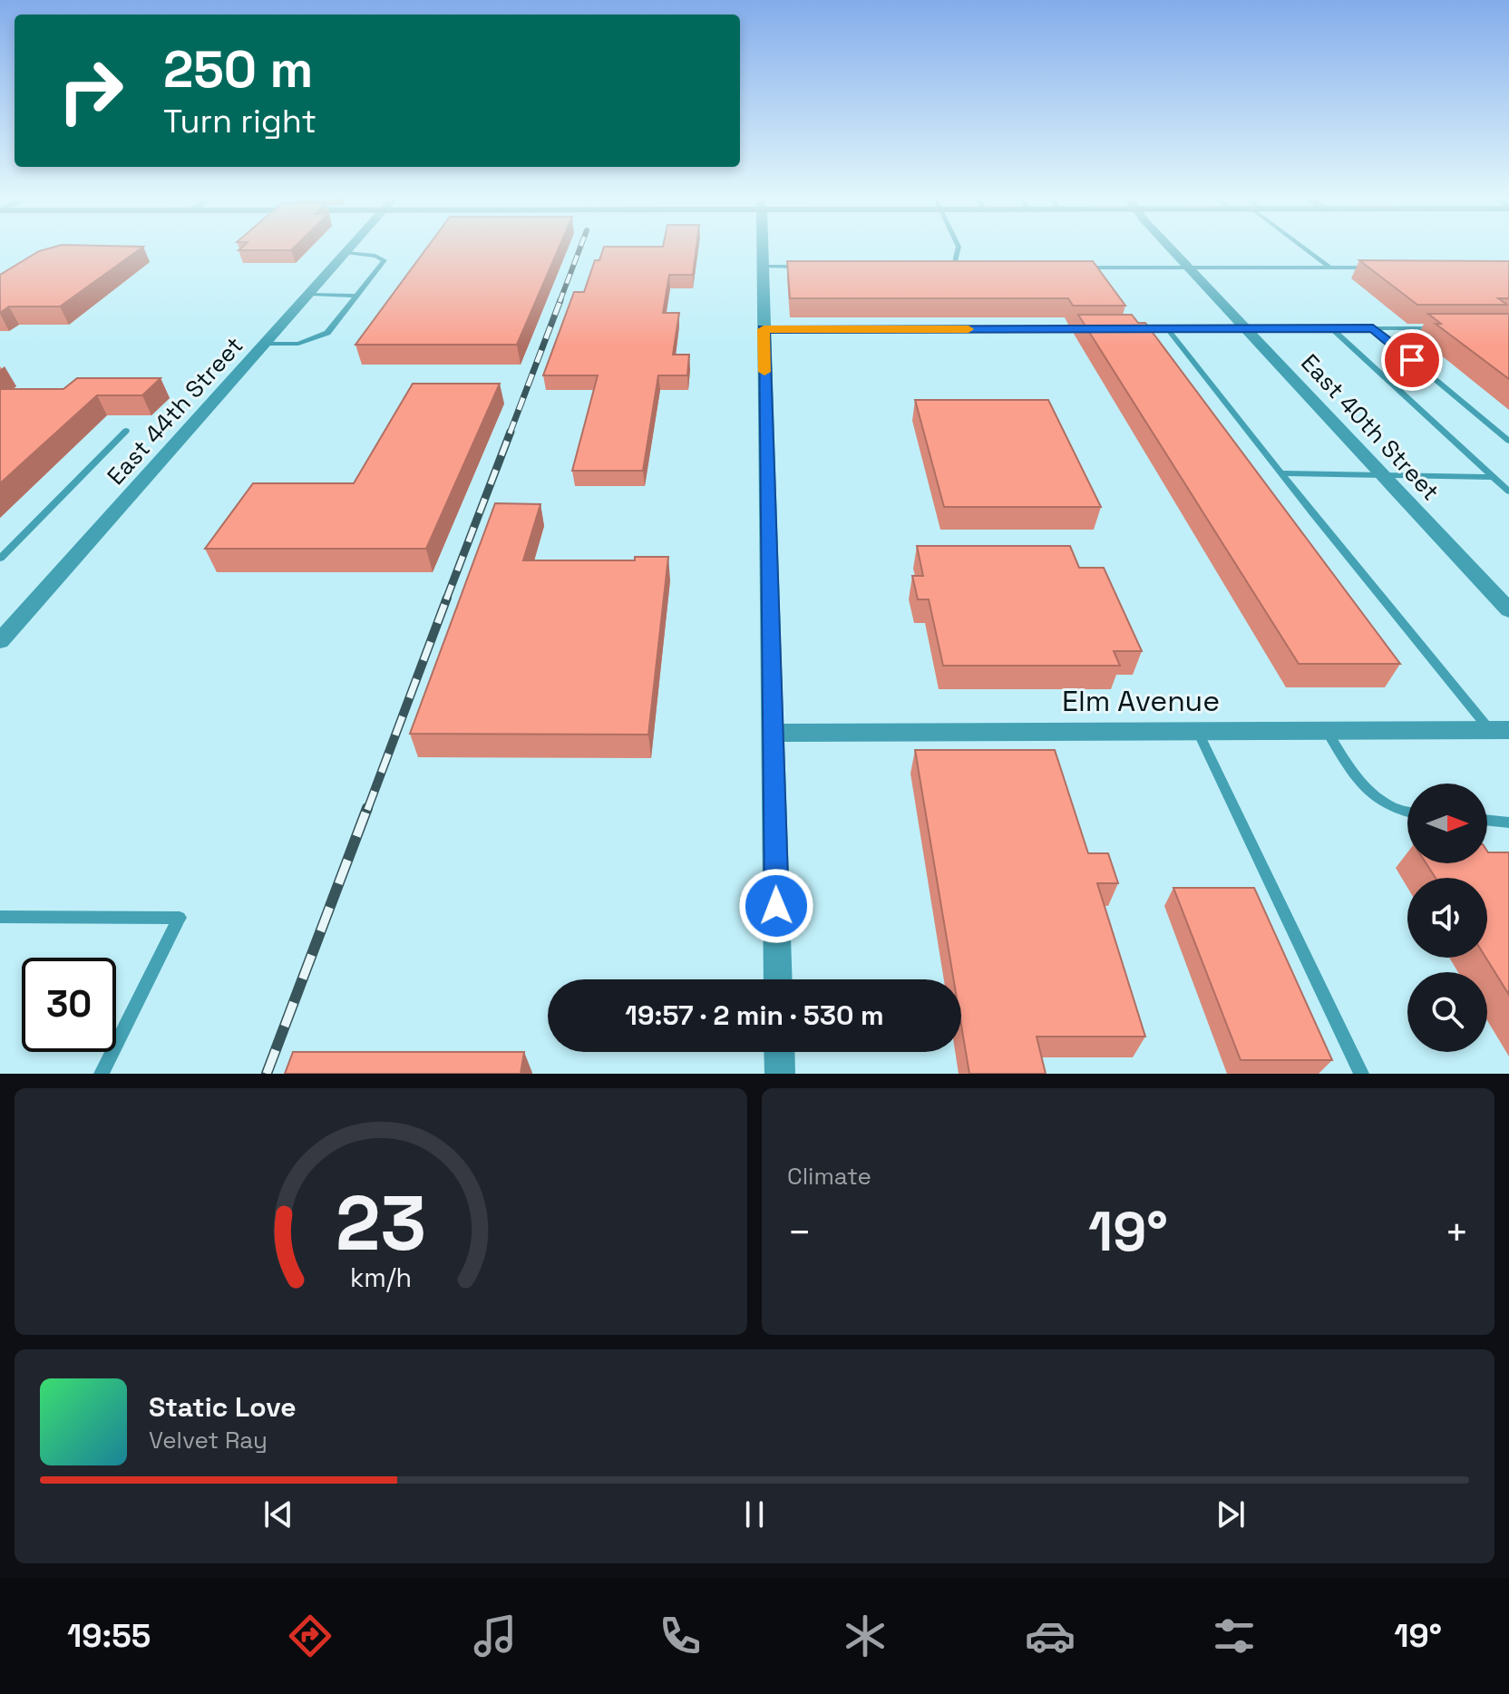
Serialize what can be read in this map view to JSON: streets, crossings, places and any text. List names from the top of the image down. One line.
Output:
{"streets":{"street":["East 44th Street","East 40th Street","Elm Avenue"]},"north":"right","page":{"turn":["250 m","Turn right"],"limit":"30","trip":"19:57 · 2 min · 530 m","tile":"Climate","heat":["−","19°","+"],"song":["Static Love","Velvet Ray"],"tabs":["19:55","19°"],"gauge":["23","km/h"]}}
